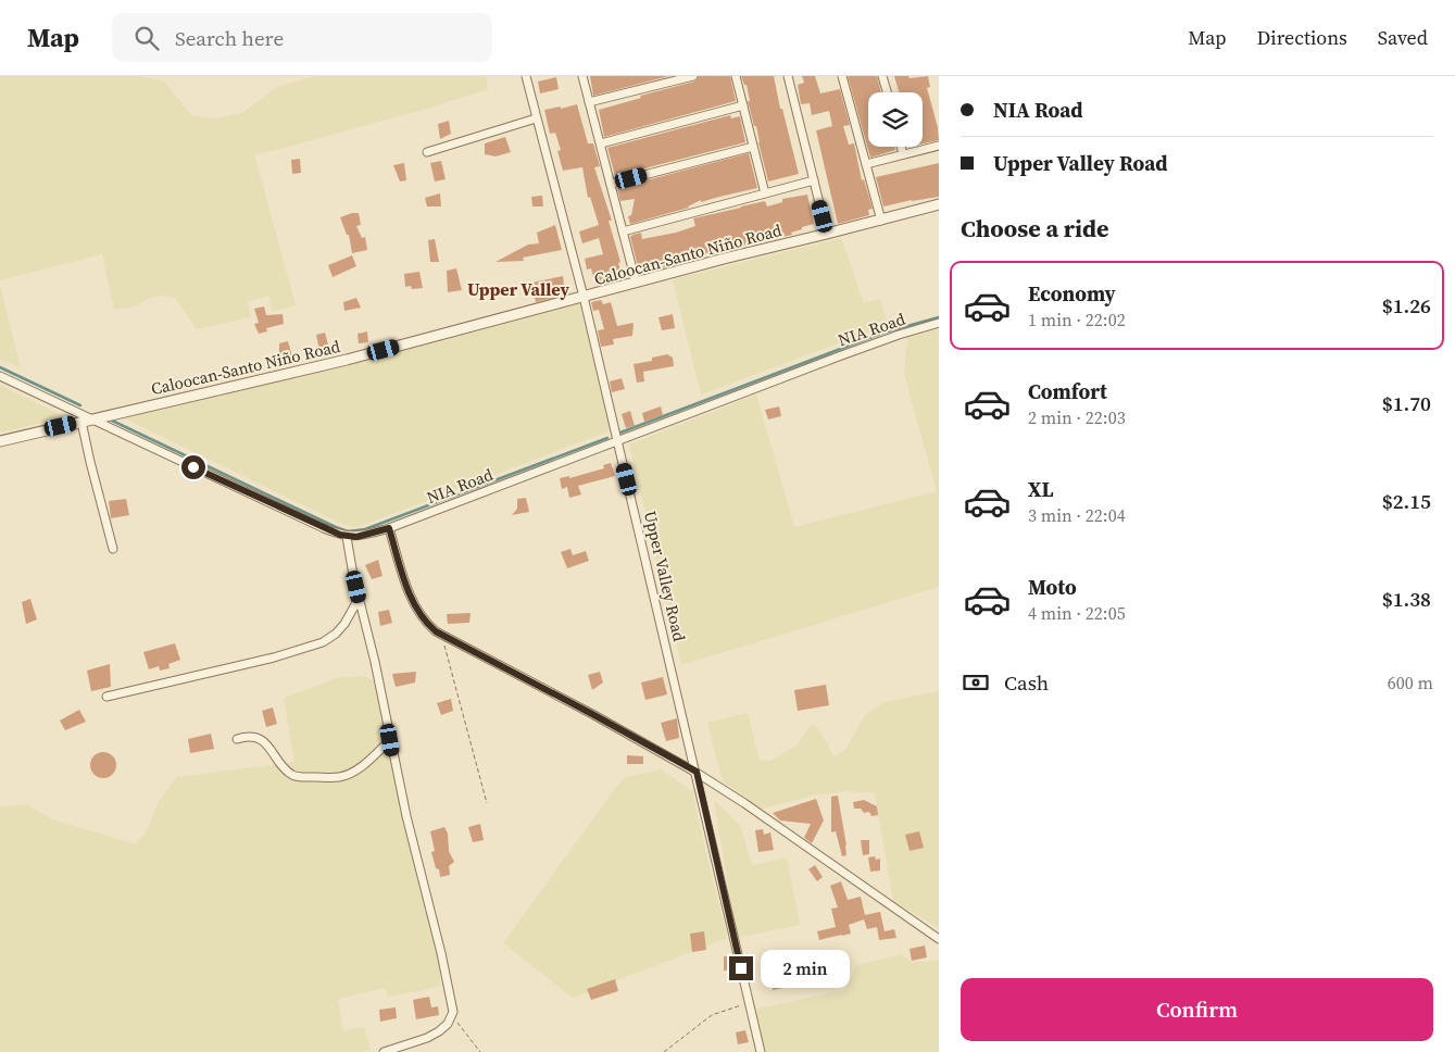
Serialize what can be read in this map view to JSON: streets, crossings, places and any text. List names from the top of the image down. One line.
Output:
{"streets":{"street":["Caloocan-Santo Niño Road","NIA Road","Upper Valley Road"]},"crossings":[["Caloocan-Santo Niño Road","Upper Valley Road"],["NIA Road","Upper Valley Road"]],"districts":["Upper Valley"],"page":{"header":"Map","search":"Search here","nav":["Map","Directions","Saved"],"banner":["NIA Road","Upper Valley Road"],"heading":"Choose a ride","list":[{"name":"Economy","note":"1 min · 22:02","value":"$1.26"},{"name":"Comfort","note":"2 min · 22:03","value":"$1.70"},{"name":"XL","note":"3 min · 22:04","value":"$2.15"},{"name":"Moto","note":"4 min · 22:05","value":"$1.38"}],"pay":["Cash","600 m"],"bubble":"2 min","buttons":"Confirm"}}
